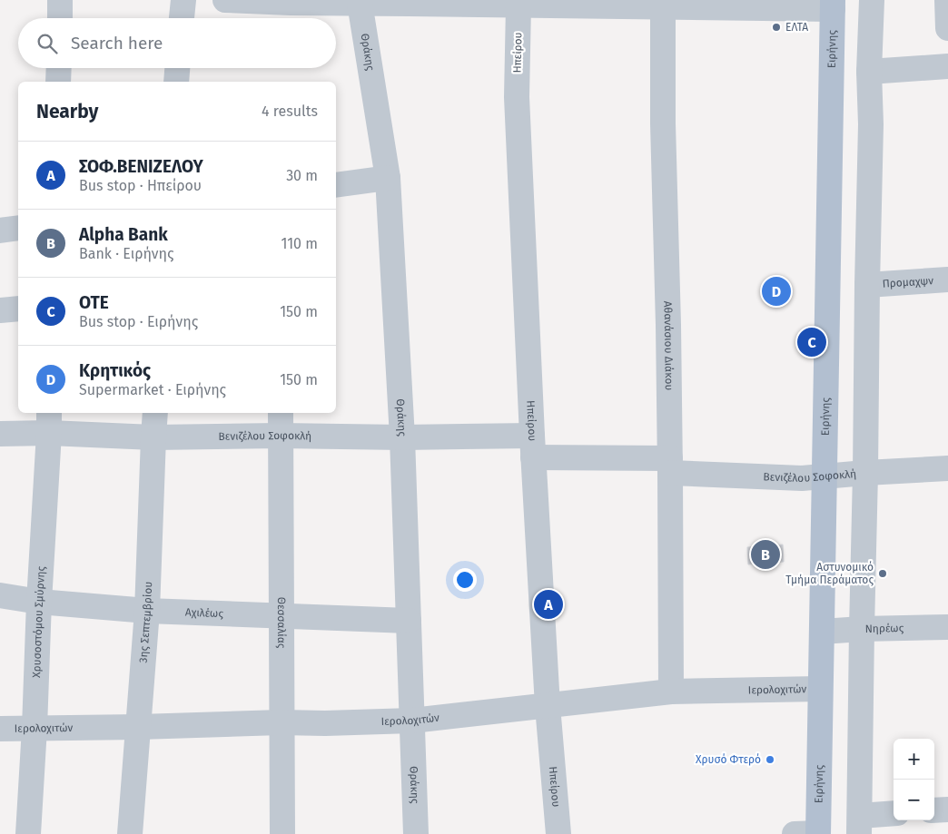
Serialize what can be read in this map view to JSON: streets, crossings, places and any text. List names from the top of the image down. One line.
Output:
{"streets":{"main road":["Ειρήνης"],"street":["Θράκης","Ηπείρου","Προμαχψν","Αθανάσιου Διάκου","Βενιζέλου Σοφοκλή","Αχιλέως","Χρυσοστόμου Σμύρνης","3ης Σεπτεμβρίου","Θεσσαλίας","Νηρέως","Ιερολοχιτών"]},"crossings":[["Ειρήνης","Βενιζέλου Σοφοκλή"],["Ειρήνης","Νηρέως"],["Ειρήνης","Ιερολοχιτών"],["Θράκης","Βενιζέλου Σοφοκλή"],["Θράκης","Αχιλέως"],["Θράκης","Ιερολοχιτών"],["Ηπείρου","Βενιζέλου Σοφοκλή"],["Ηπείρου","Ιερολοχιτών"],["Αθανάσιου Διάκου","Βενιζέλου Σοφοκλή"],["Αθανάσιου Διάκου","Ιερολοχιτών"],["Βενιζέλου Σοφοκλή","Χρυσοστόμου Σμύρνης"],["Βενιζέλου Σοφοκλή","3ης Σεπτεμβρίου"],["Βενιζέλου Σοφοκλή","Θεσσαλίας"],["Αχιλέως","Χρυσοστόμου Σμύρνης"],["Αχιλέως","3ης Σεπτεμβρίου"],["Αχιλέως","Θεσσαλίας"],["Χρυσοστόμου Σμύρνης","Ιερολοχιτών"],["3ης Σεπτεμβρίου","Ιερολοχιτών"],["Θεσσαλίας","Ιερολοχιτών"]],"places":["ΕΛΤΑ","Αστυνομικό Τμήμα Περάματος","Χρυσό Φτερό"],"page":{"search":"Search here","heading":["Nearby","4 results"],"list":[{"mark":"A","name":"ΣΟΦ.ΒΕΝΙΖΕΛΟΥ","note":"Bus stop · Ηπείρου","value":"30 m"},{"mark":"B","name":"Alpha Bank","note":"Bank · Ειρήνης","value":"110 m"},{"mark":"C","name":"ΟΤΕ","note":"Bus stop · Ειρήνης","value":"150 m"},{"mark":"D","name":"Κρητικός","note":"Supermarket · Ειρήνης","value":"150 m"}],"pins":["D","C","B","A"],"map_buttons":["+","−"]}}
